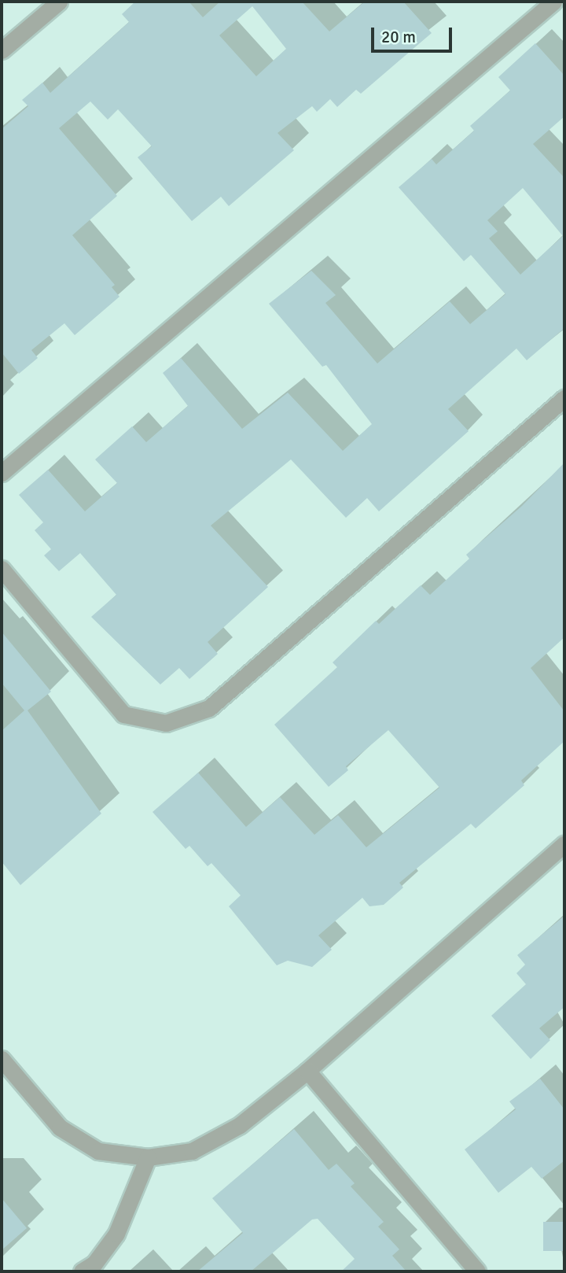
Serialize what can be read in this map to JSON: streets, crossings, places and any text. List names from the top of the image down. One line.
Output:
{"scale_bar":"20 m"}
